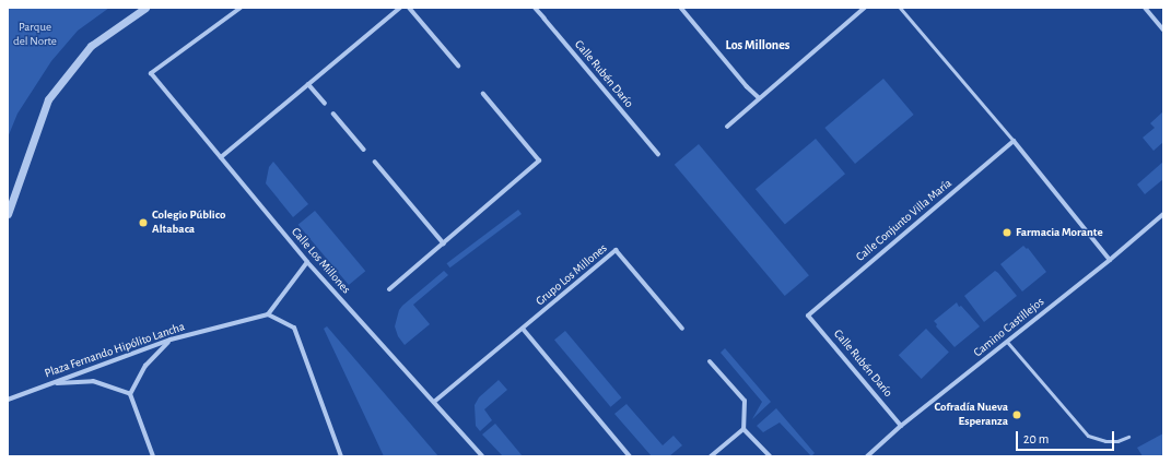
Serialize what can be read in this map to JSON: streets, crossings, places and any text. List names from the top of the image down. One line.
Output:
{"streets":{"street":["Calle Rubén Darío","Calle Conjunto Villa María","Calle Los Millones","Grupo Los Millones","Camino Castillejos","Plaza Fernando Hipólito Lancha"]},"crossings":[["Calle Rubén Darío","Calle Conjunto Villa María"],["Calle Rubén Darío","Camino Castillejos"],["Calle Los Millones","Grupo Los Millones"]],"districts":["Los Millones"],"parks":["Parque del Norte"],"places":["Colegio Público Altabaca","Farmacia Morante","Cofradía Nueva Esperanza"],"scale_bar":"20 m"}
